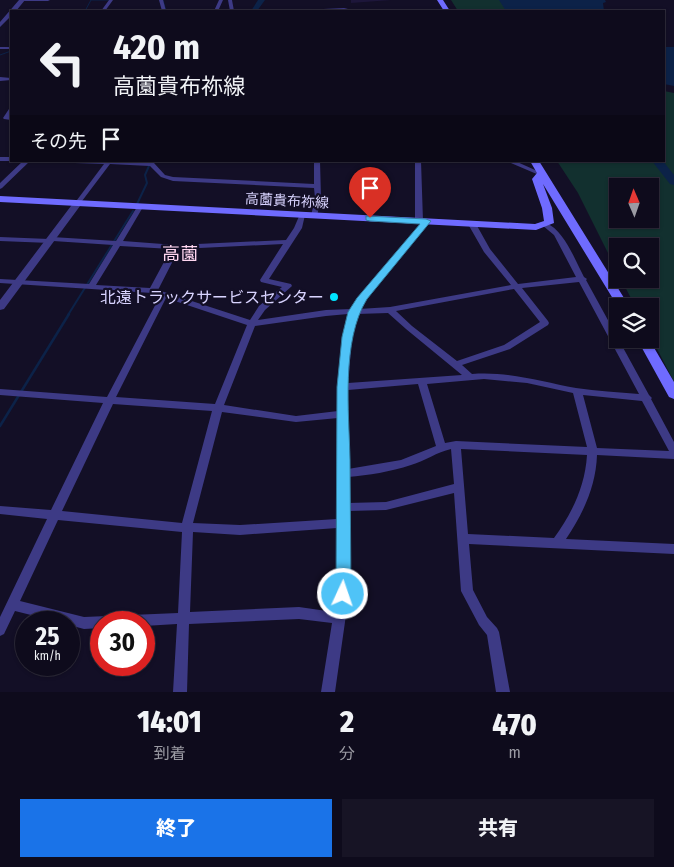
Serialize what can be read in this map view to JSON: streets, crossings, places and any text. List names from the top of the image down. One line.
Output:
{"streets":{"main road":["高薗貴布祢線"]},"districts":["高薗"],"places":["北遠トラックサービスセンター"],"north":"top","page":{"turn":["420 m","高薗貴布祢線"],"then":"その先","speed":"25 km/h","limit":"30","eta":["14:01","到着","2","分","470","m"],"buttons":["終了","共有"]}}
